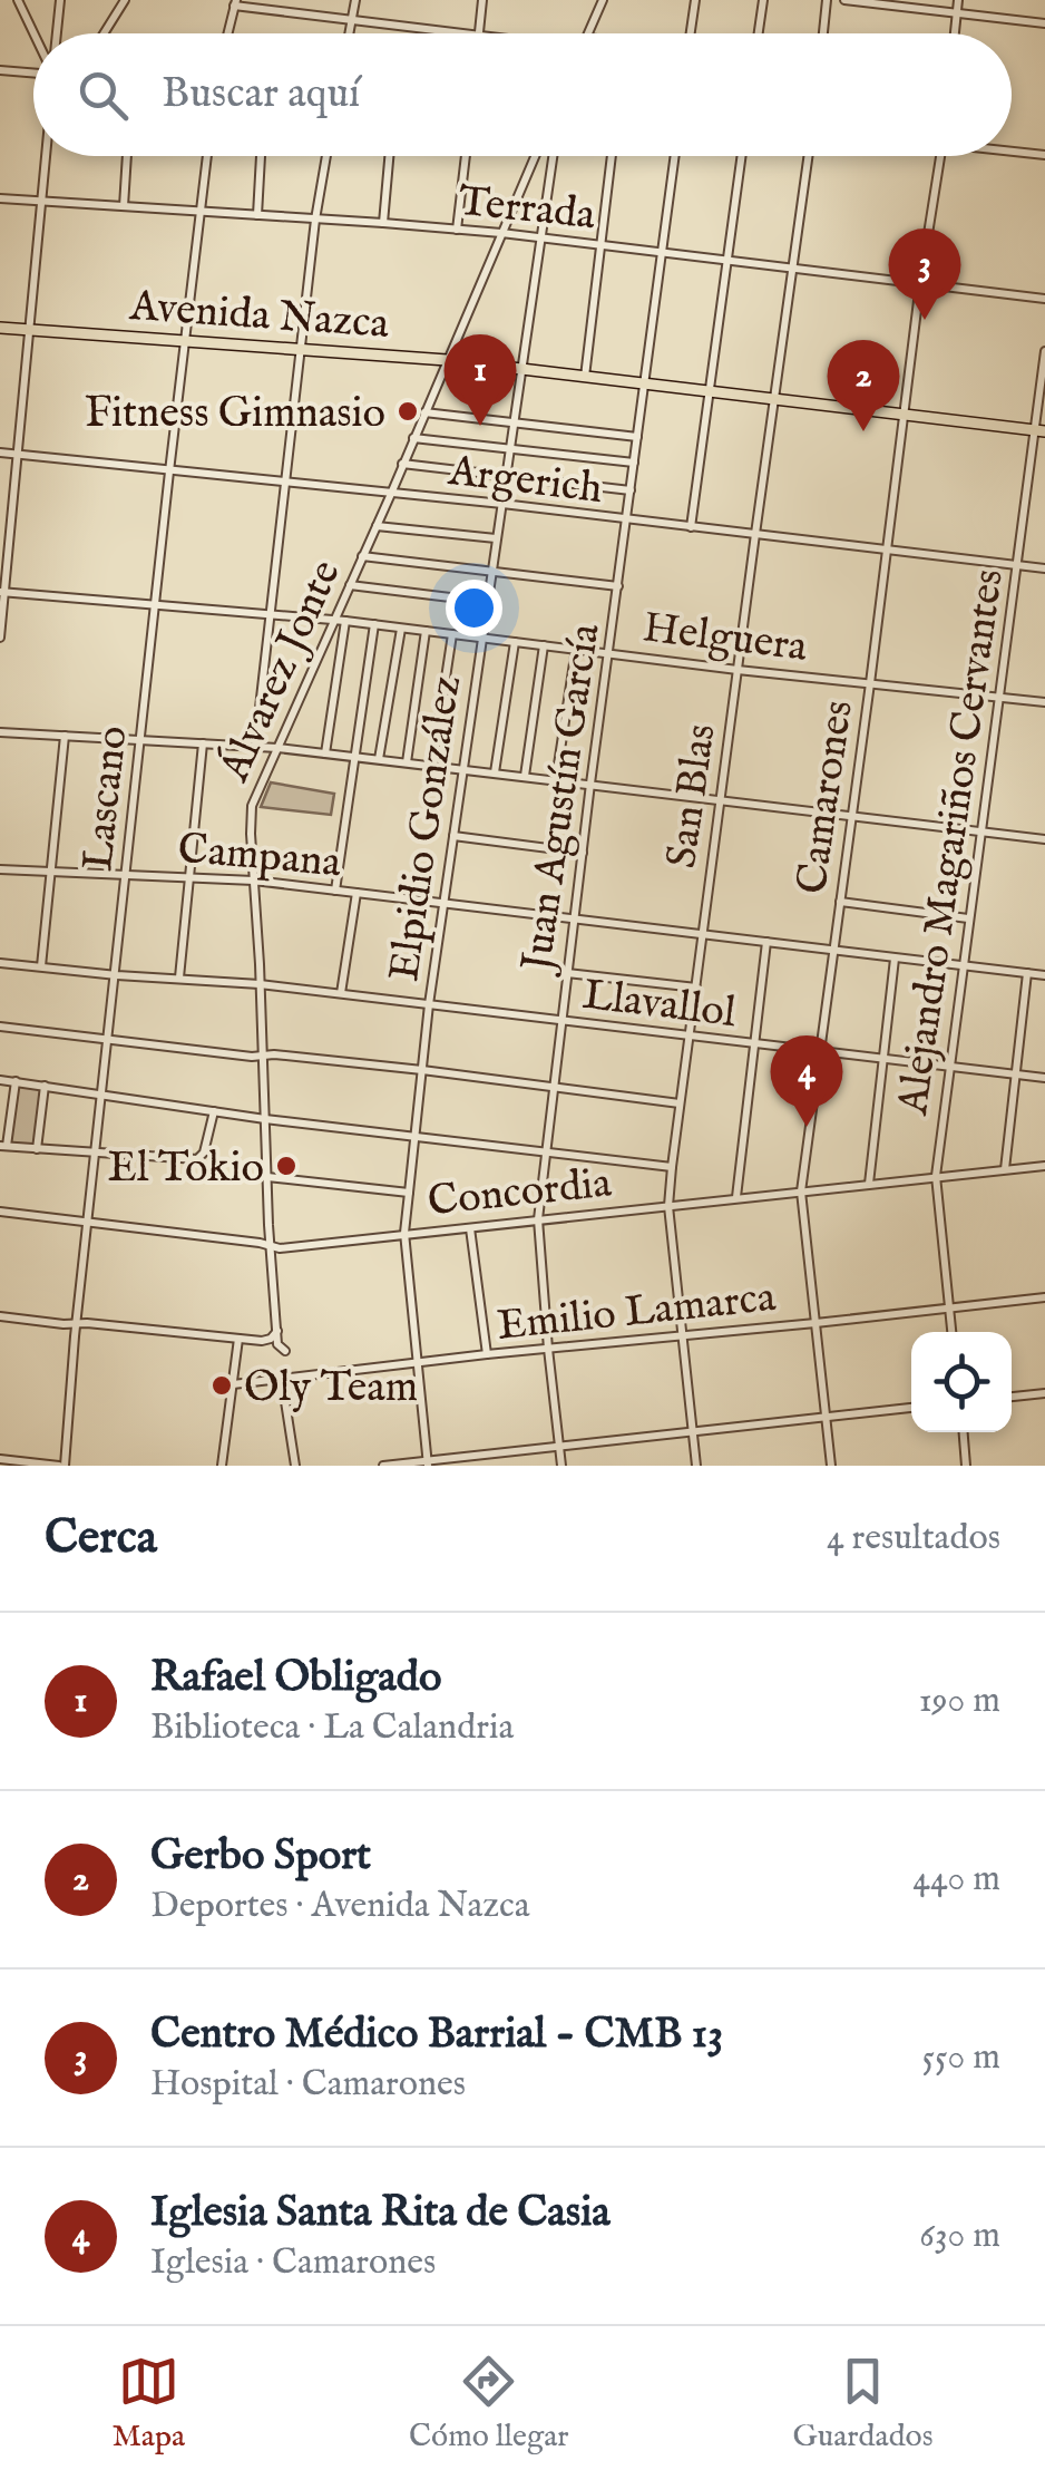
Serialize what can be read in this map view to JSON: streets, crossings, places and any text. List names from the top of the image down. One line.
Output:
{"streets":{"main road":["Avenida Nazca"],"street":["Terrada","Argerich","Helguera","Álvarez Jonte","San Blas","Juan Agustín García","Camarones","Lascano","Elpidio González","Alejandro Magariños Cervantes","Campana","Llavallol","Concordia","Emilio Lamarca"]},"crossings":[["Terrada","Álvarez Jonte"],["Terrada","San Blas"],["Terrada","Juan Agustín García"],["Terrada","Camarones"],["Terrada","Lascano"],["Terrada","Elpidio González"],["Avenida Nazca","Álvarez Jonte"],["Avenida Nazca","San Blas"],["Avenida Nazca","Juan Agustín García"],["Avenida Nazca","Camarones"],["Avenida Nazca","Lascano"],["Avenida Nazca","Elpidio González"],["Avenida Nazca","Alejandro Magariños Cervantes"],["Argerich","Álvarez Jonte"],["Argerich","San Blas"],["Argerich","Juan Agustín García"],["Argerich","Camarones"],["Argerich","Lascano"],["Argerich","Elpidio González"],["Argerich","Alejandro Magariños Cervantes"],["Helguera","Álvarez Jonte"],["Helguera","San Blas"],["Helguera","Juan Agustín García"],["Helguera","Camarones"],["Helguera","Lascano"],["Helguera","Elpidio González"],["Helguera","Alejandro Magariños Cervantes"],["Álvarez Jonte","Campana"],["Álvarez Jonte","Llavallol"],["Álvarez Jonte","Concordia"],["San Blas","Campana"],["San Blas","Llavallol"],["San Blas","Concordia"],["San Blas","Emilio Lamarca"],["Juan Agustín García","Campana"],["Juan Agustín García","Llavallol"],["Juan Agustín García","Concordia"],["Juan Agustín García","Emilio Lamarca"],["Camarones","Campana"],["Camarones","Llavallol"],["Camarones","Concordia"],["Camarones","Emilio Lamarca"],["Lascano","Campana"],["Lascano","Llavallol"],["Lascano","Concordia"],["Elpidio González","Campana"],["Elpidio González","Llavallol"],["Elpidio González","Concordia"],["Elpidio González","Emilio Lamarca"],["Alejandro Magariños Cervantes","Campana"],["Alejandro Magariños Cervantes","Llavallol"],["Alejandro Magariños Cervantes","Concordia"],["Alejandro Magariños Cervantes","Emilio Lamarca"]],"places":["Fitness Gimnasio","El Tokio","Oly Team"],"page":{"search":"Buscar aquí","pins":["3","1","2","4"],"heading":["Cerca","4 resultados"],"list":[{"mark":"1","name":"Rafael Obligado","note":"Biblioteca · La Calandria","value":"190 m"},{"mark":"2","name":"Gerbo Sport","note":"Deportes · Avenida Nazca","value":"440 m"},{"mark":"3","name":"Centro Médico Barrial - CMB 13","note":"Hospital · Camarones","value":"550 m"},{"mark":"4","name":"Iglesia Santa Rita de Casia","note":"Iglesia · Camarones","value":"630 m"}],"nav":["Mapa","Cómo llegar","Guardados"]}}
